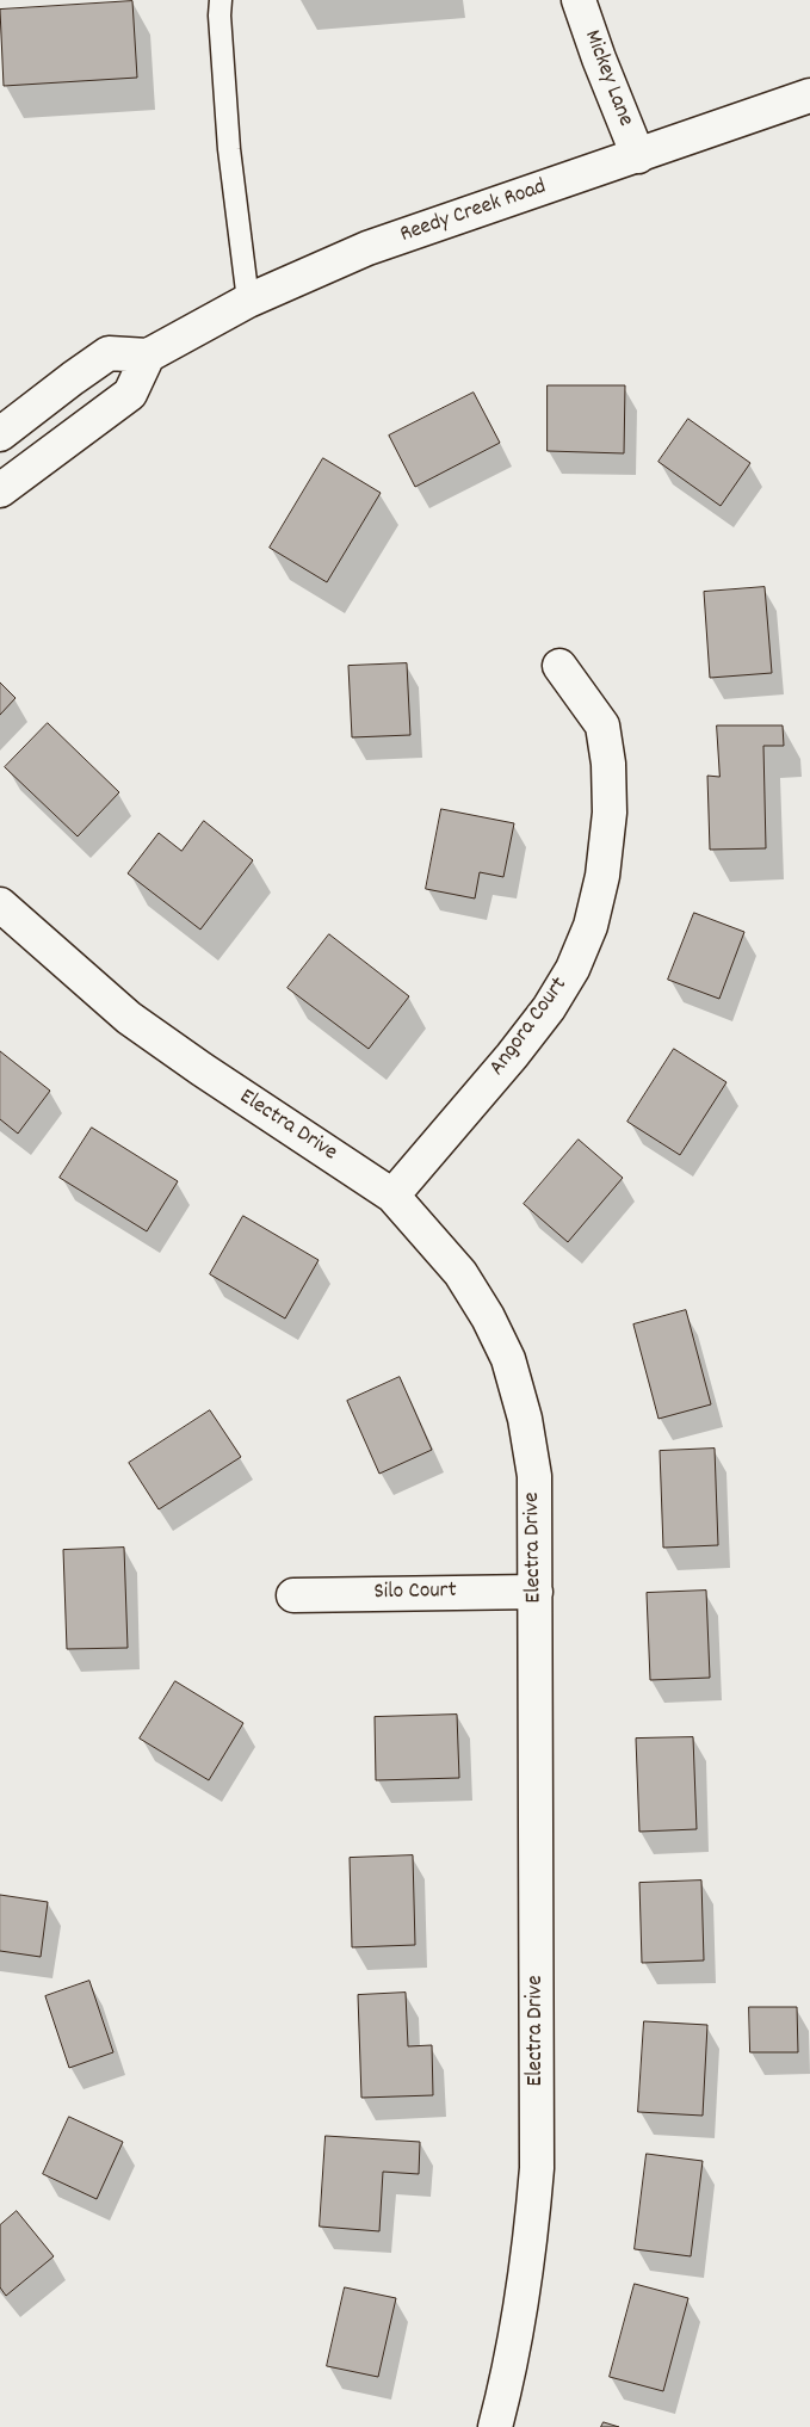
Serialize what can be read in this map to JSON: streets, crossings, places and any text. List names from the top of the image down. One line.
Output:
{"streets":{"street":["Mickey Lane","Reedy Creek Road","Angora Court","Electra Drive","Silo Court"]},"crossings":[["Mickey Lane","Reedy Creek Road"],["Angora Court","Electra Drive"],["Electra Drive","Silo Court"]]}
